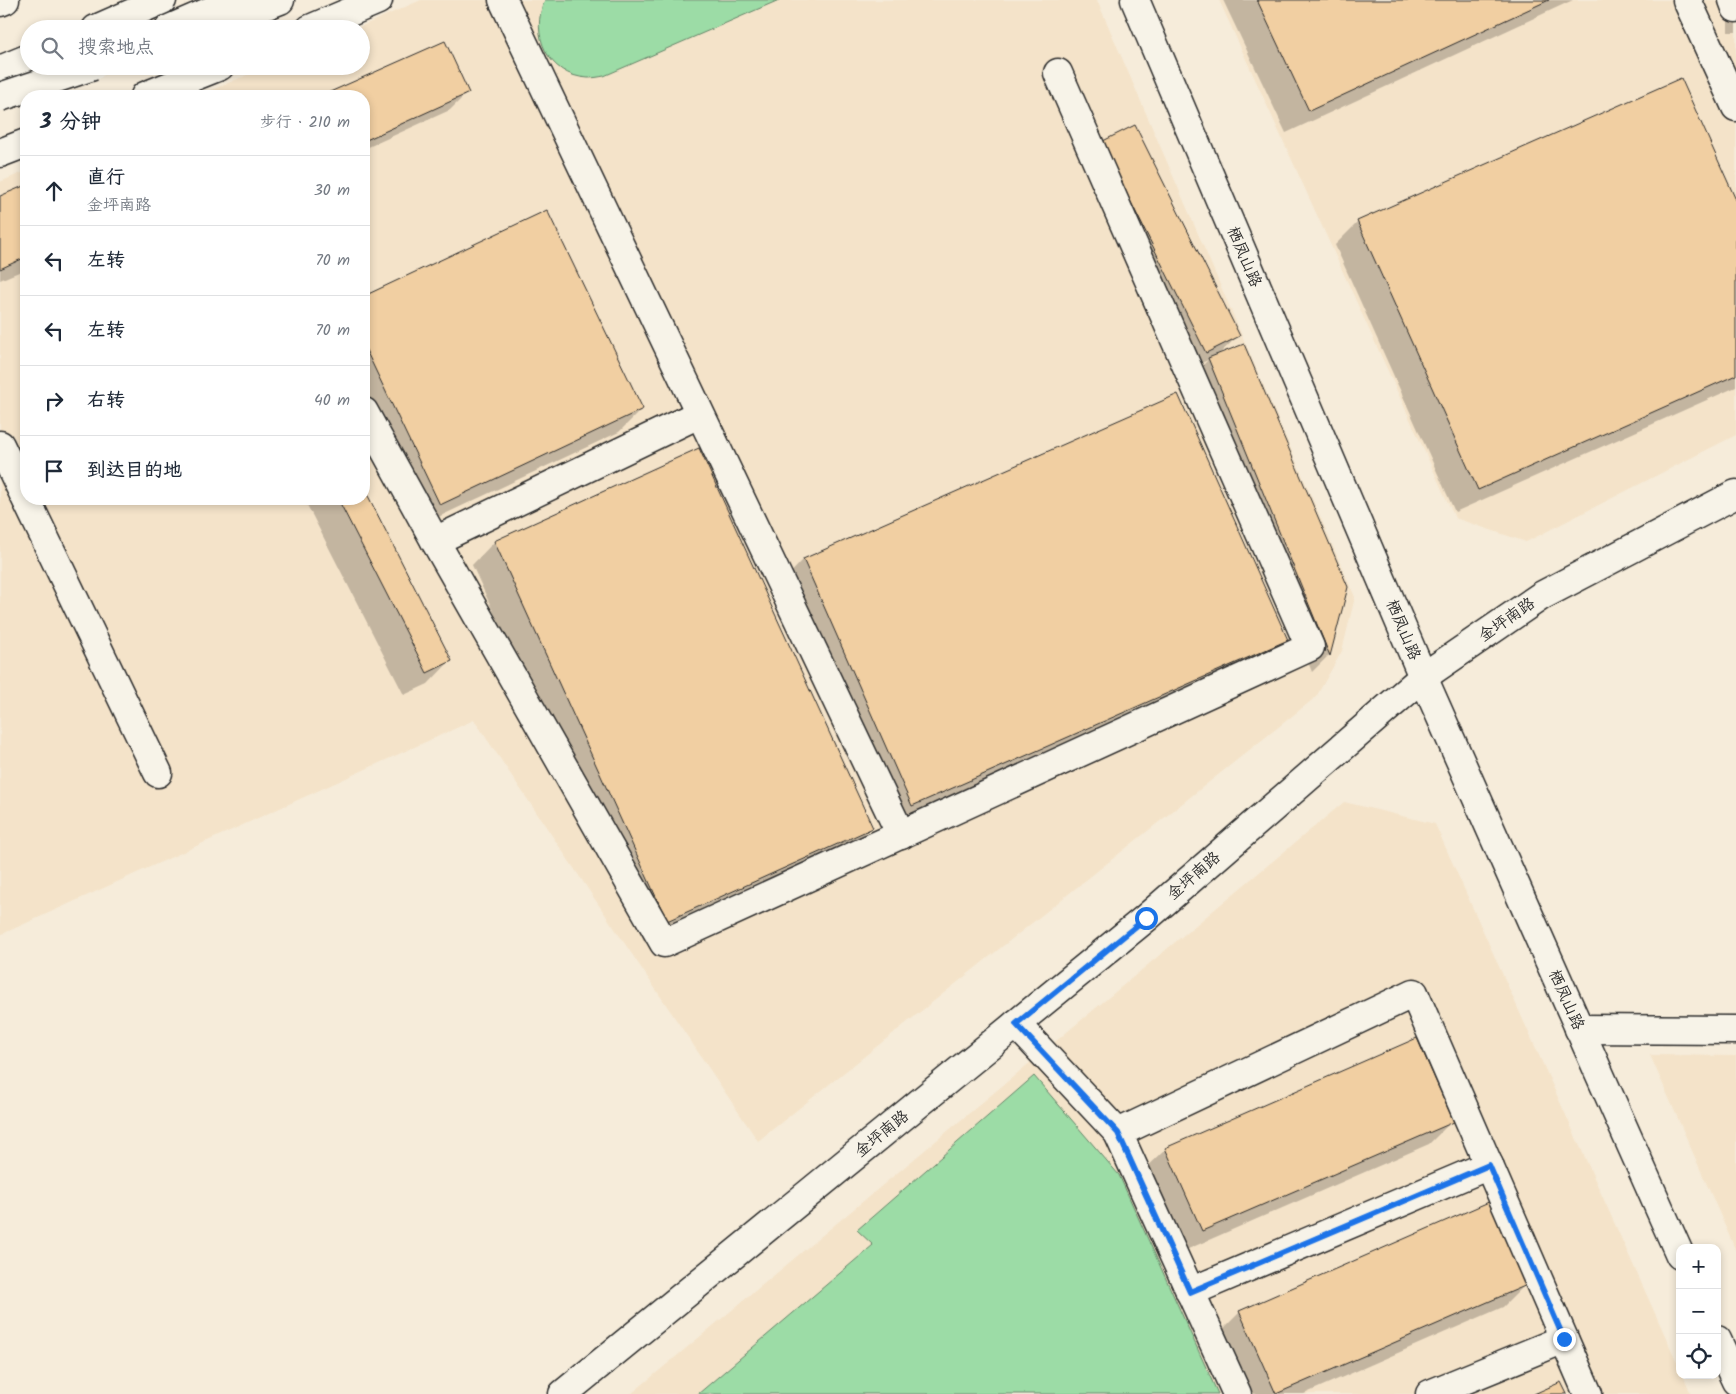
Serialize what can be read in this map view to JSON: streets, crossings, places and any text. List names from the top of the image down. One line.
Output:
{"streets":{"main road":["栖凤山路","金坪南路"]},"crossings":[["栖凤山路","金坪南路"]],"page":{"search":"搜索地点","heading":["3 分钟","步行 · 210 m"],"list":[["直行","金坪南路","30 m"],["左转","70 m"],["左转","70 m"],["右转","40 m"],"到达目的地"],"map_buttons":["+","−"]}}
